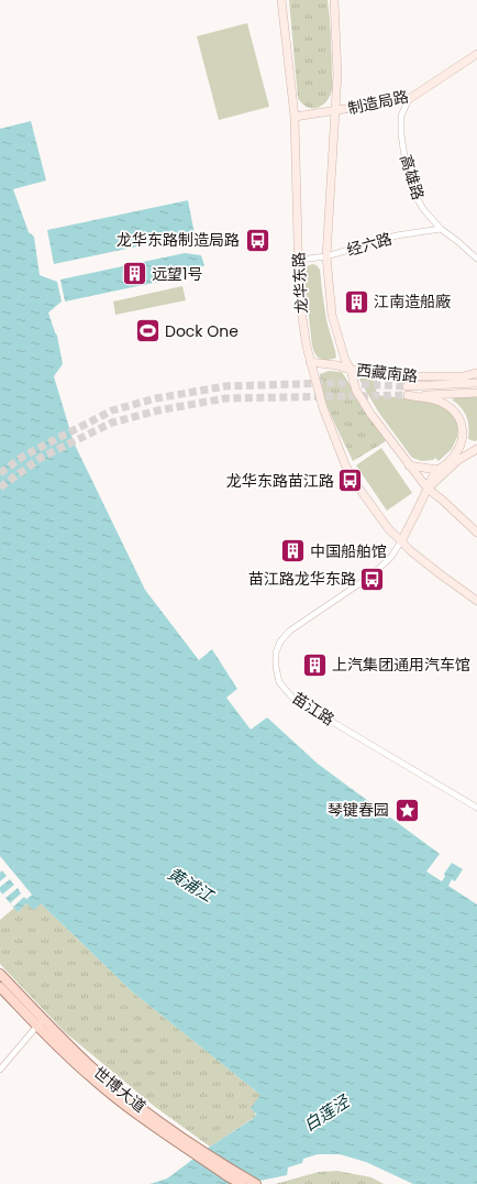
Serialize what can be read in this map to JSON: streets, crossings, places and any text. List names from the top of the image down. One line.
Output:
{"streets":{"main road":["制造局路","龙华东路","西藏南路","世博大道"],"street":["高雄路","经六路","苗江路"]},"crossings":[["制造局路","高雄路"],["制造局路","龙华东路"],["高雄路","经六路"],["经六路","龙华东路"],["龙华东路","西藏南路"],["龙华东路","苗江路"],["西藏南路","苗江路"]],"water":["黄浦江","白莲泾"],"places":{"bus stop":["龙华东路制造局路","龙华东路苗江路","苗江路龙华东路"],"building":["远望1号","江南造船廠","中国船舶馆","上汽集团通用汽车馆"],"sports":["Dock One"],"place":["琴键春园"]}}
